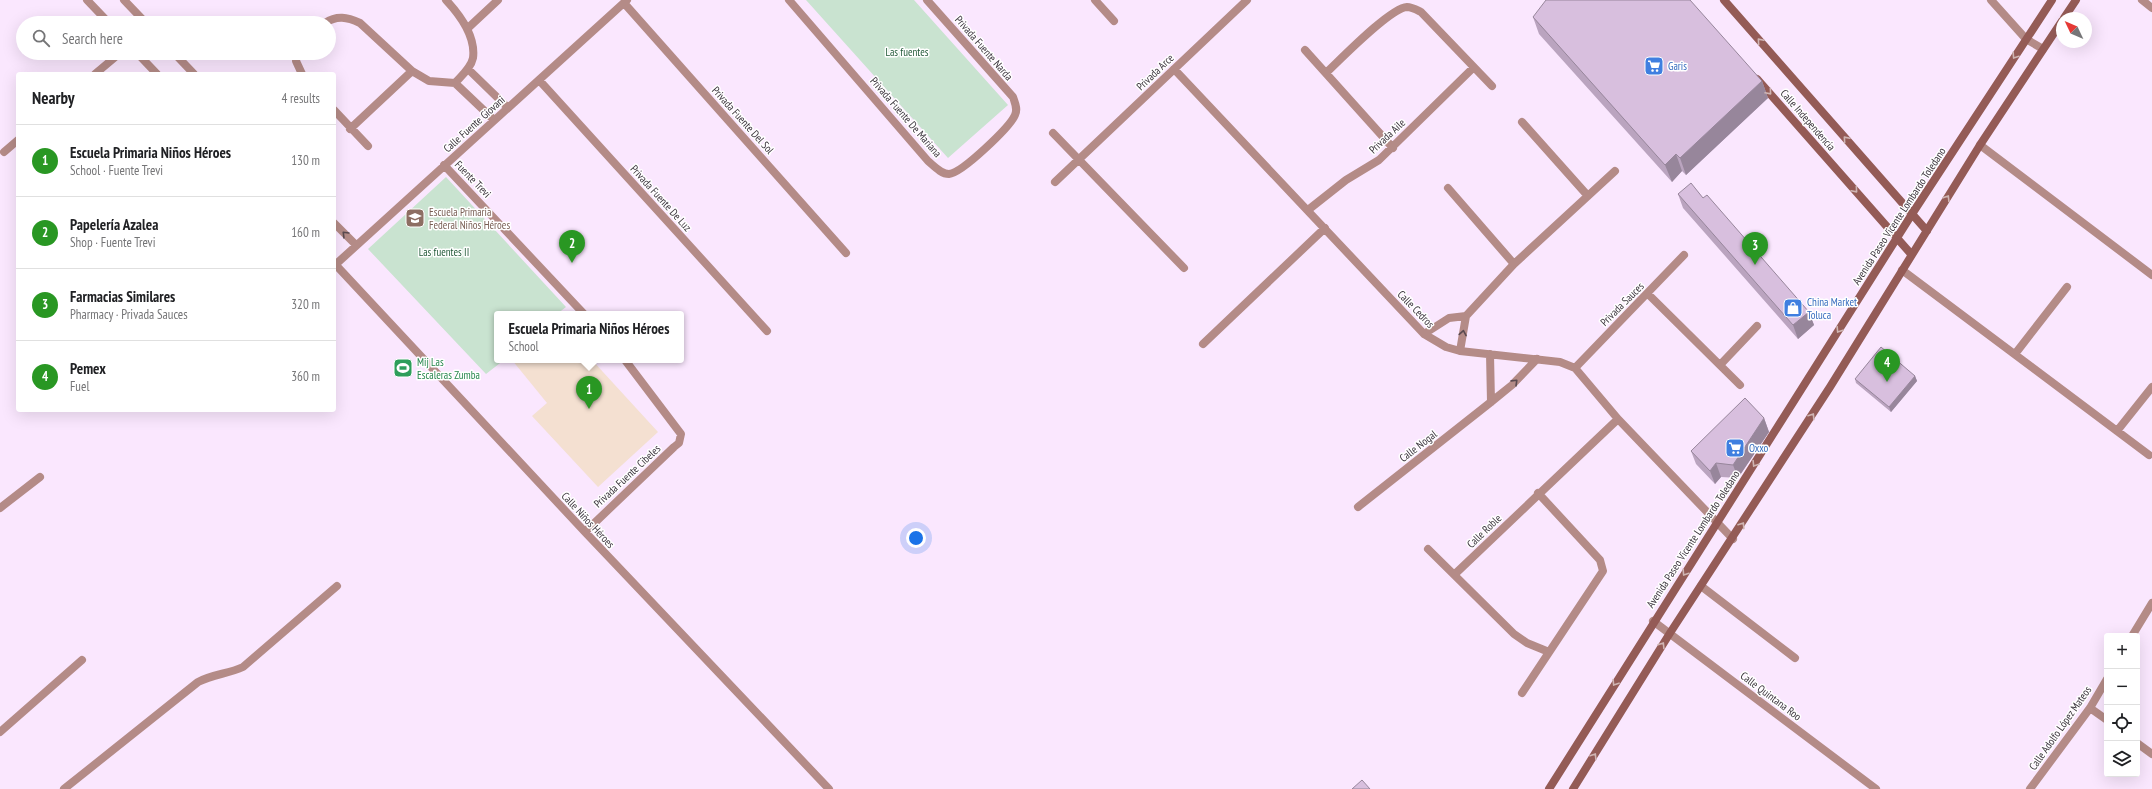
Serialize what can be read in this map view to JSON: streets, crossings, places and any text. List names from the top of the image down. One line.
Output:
{"streets":{"main road":["Calle Independencia","Avenida Paseo Vicente Lombardo Toledano"],"street":["Privada Fuente Narda","Privada Arce","Privada Fuente De Mariana","Privada Fuente Del Sol","Calle Fuente Giovani","Privada Aile","Fuente Trevi","Privada Fuente De Luz","Privada Sauces","Calle Cedros","Calle Nogal","Privada Fuente Cibeles","Calle Niños Héroes","Calle Roble","Calle Quintana Roo","Calle Adolfo López Mateos"]},"crossings":[["Privada Fuente Narda","Privada Fuente De Mariana"],["Privada Arce","Calle Cedros"],["Privada Fuente Del Sol","Calle Fuente Giovani"],["Calle Independencia","Avenida Paseo Vicente Lombardo Toledano"],["Calle Fuente Giovani","Fuente Trevi"],["Calle Fuente Giovani","Privada Fuente De Luz"],["Privada Aile","Calle Cedros"],["Avenida Paseo Vicente Lombardo Toledano","Calle Quintana Roo"],["Privada Sauces","Calle Cedros"],["Calle Cedros","Calle Nogal"],["Privada Fuente Cibeles","Calle Niños Héroes"]],"parks":["Las fuentes","Las fuentes II"],"places":{"supermarket":["Garis","Oxxo"],"school or university":["Escuela Primaria Federal Niños Héroes"],"shop":["China Market Toluca"],"sports":["Mij Las Escaleras Zumba"]},"north":"top left","page":{"search":"Search here","heading":["Nearby","4 results"],"list":[{"mark":"1","name":"Escuela Primaria Niños Héroes","note":"School · Fuente Trevi","value":"130 m"},{"mark":"2","name":"Papelería Azalea","note":"Shop · Fuente Trevi","value":"160 m"},{"mark":"3","name":"Farmacias Similares","note":"Pharmacy · Privada Sauces","value":"320 m"},{"mark":"4","name":"Pemex","note":"Fuel","value":"360 m"}],"pins":["2","3","4","1"],"popup":["Escuela Primaria Niños Héroes","School"],"map_buttons":["+","−"]}}
